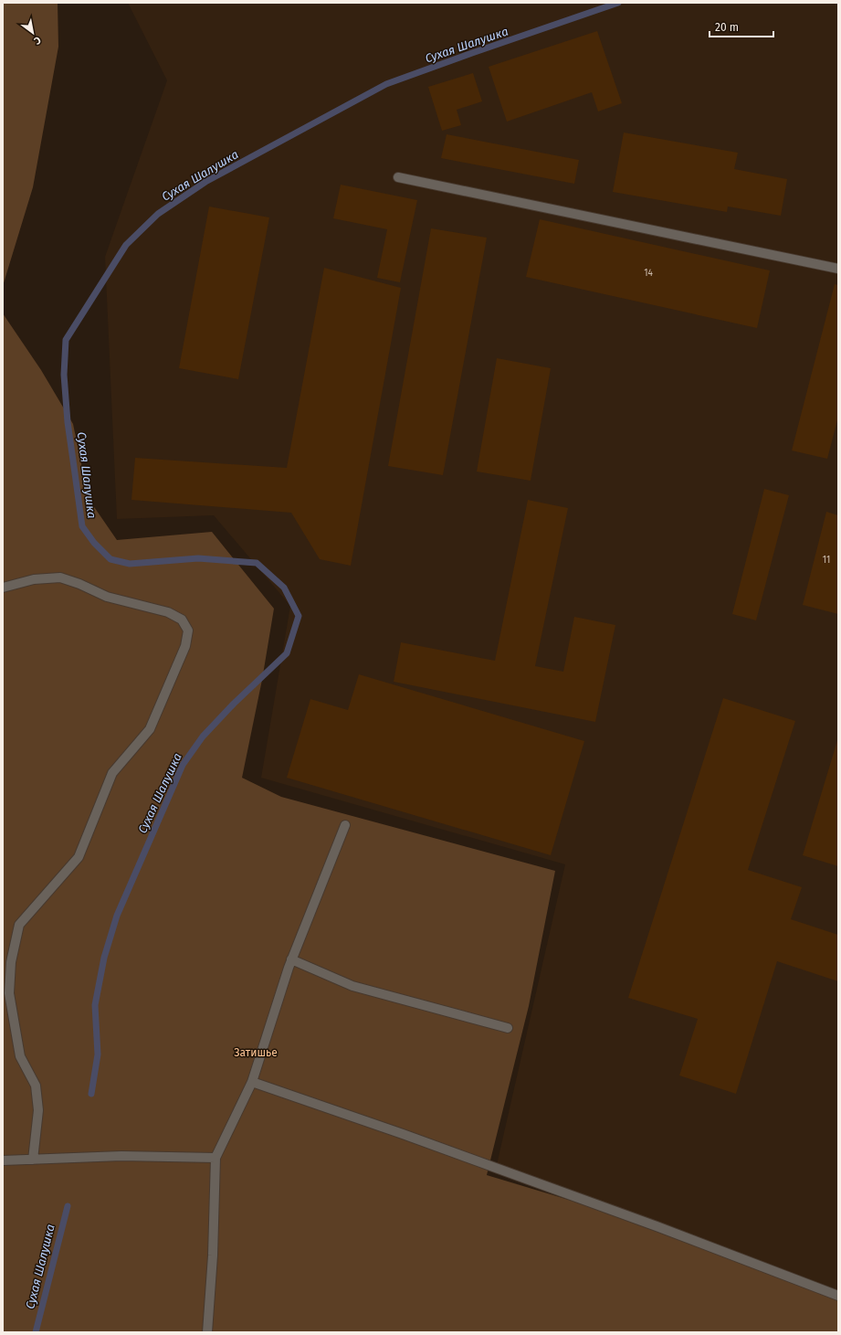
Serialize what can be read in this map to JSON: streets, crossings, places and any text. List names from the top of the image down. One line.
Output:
{"water":["Сухая Шалушка"],"parks":["Затишье"],"house_numbers":["14","11"],"scale_bar":"20 m","north":"bottom right"}
